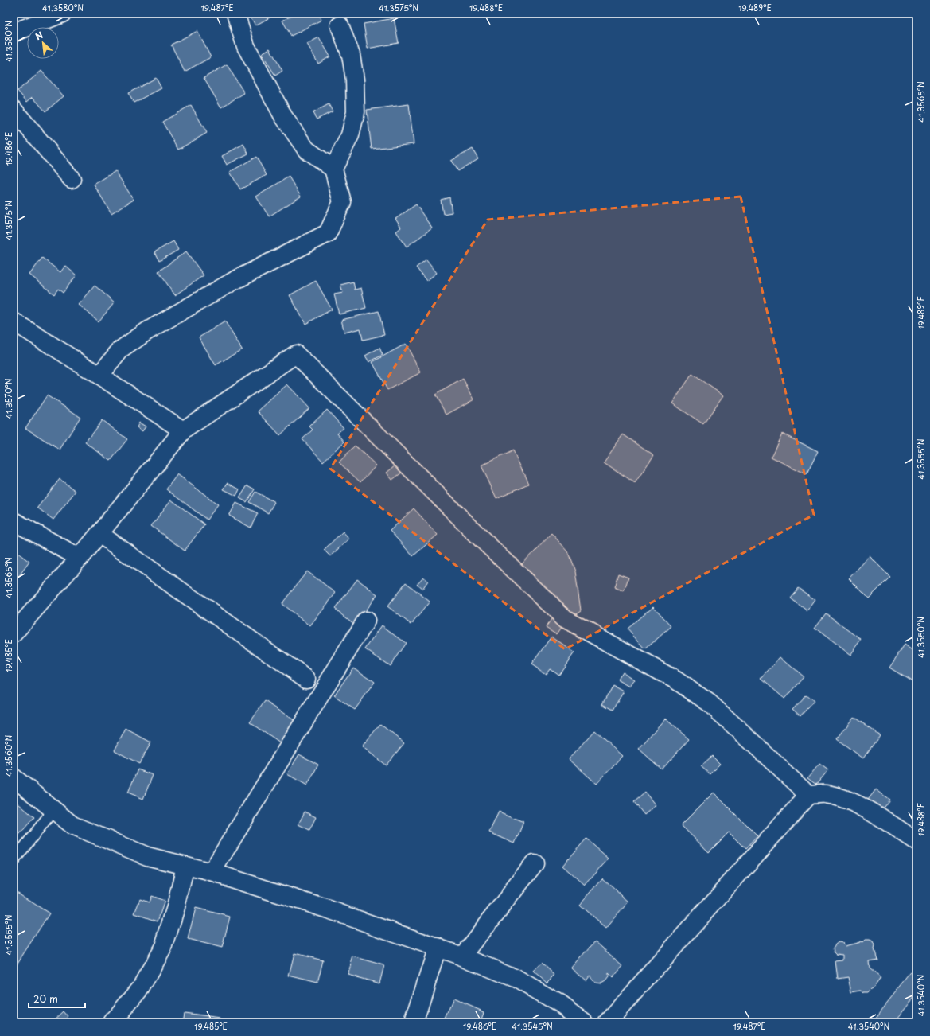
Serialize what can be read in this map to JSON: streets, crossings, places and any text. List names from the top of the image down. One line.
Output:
{"scale_bar":"20 m","north":"top left","coordinates":["41.3580°N","19.487°E","41.3575°N","19.488°E","19.489°E","41.3565°N","19.486°E","41.3570°N","41.3555°N","41.3550°N","19.485°E","41.3560°N","41.3540°N","41.3545°N"]}
